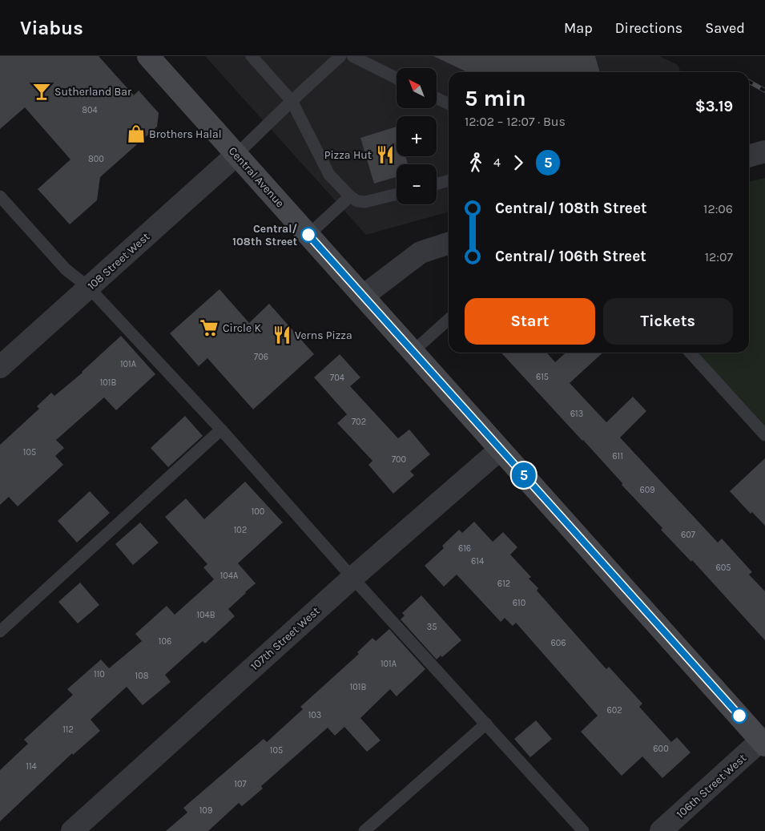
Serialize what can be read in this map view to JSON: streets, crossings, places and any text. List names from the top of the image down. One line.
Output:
{"streets":{"main road":["Central Avenue"],"street":["108 Street West","107th Street West","106th Street West"]},"crossings":[["Central Avenue","108 Street West"],["Central Avenue","107th Street West"],["Central Avenue","106th Street West"]],"places":{"bar":["Sutherland Bar"],"shop":["Brothers Halal"],"restaurant":["Pizza Hut","Verns Pizza"],"other":["Central/ 108th Street"],"supermarket":["Circle K"]},"lines":["bus line 5"],"house_numbers":["804","800","706","101A","615","704","101B","613","702","105","611","700","609","100","102","607","616","614","605","104A","612","610","104B","35","106","606","101A","110","108","101B","602","103","112","600","105","114","107","109"],"north":"top left","page":{"header":"Viabus","nav":["Map","Directions","Saved"],"on_map":"5","map_buttons":["+","−"],"heading":["5 min","12:02 – 12:07 · Bus","$3.19"],"legs":["4","5"],"list":[{"name":"Central/ 108th Street","value":"12:06"},{"name":"Central/ 106th Street","value":"12:07"}],"buttons":["Start","Tickets"]}}
